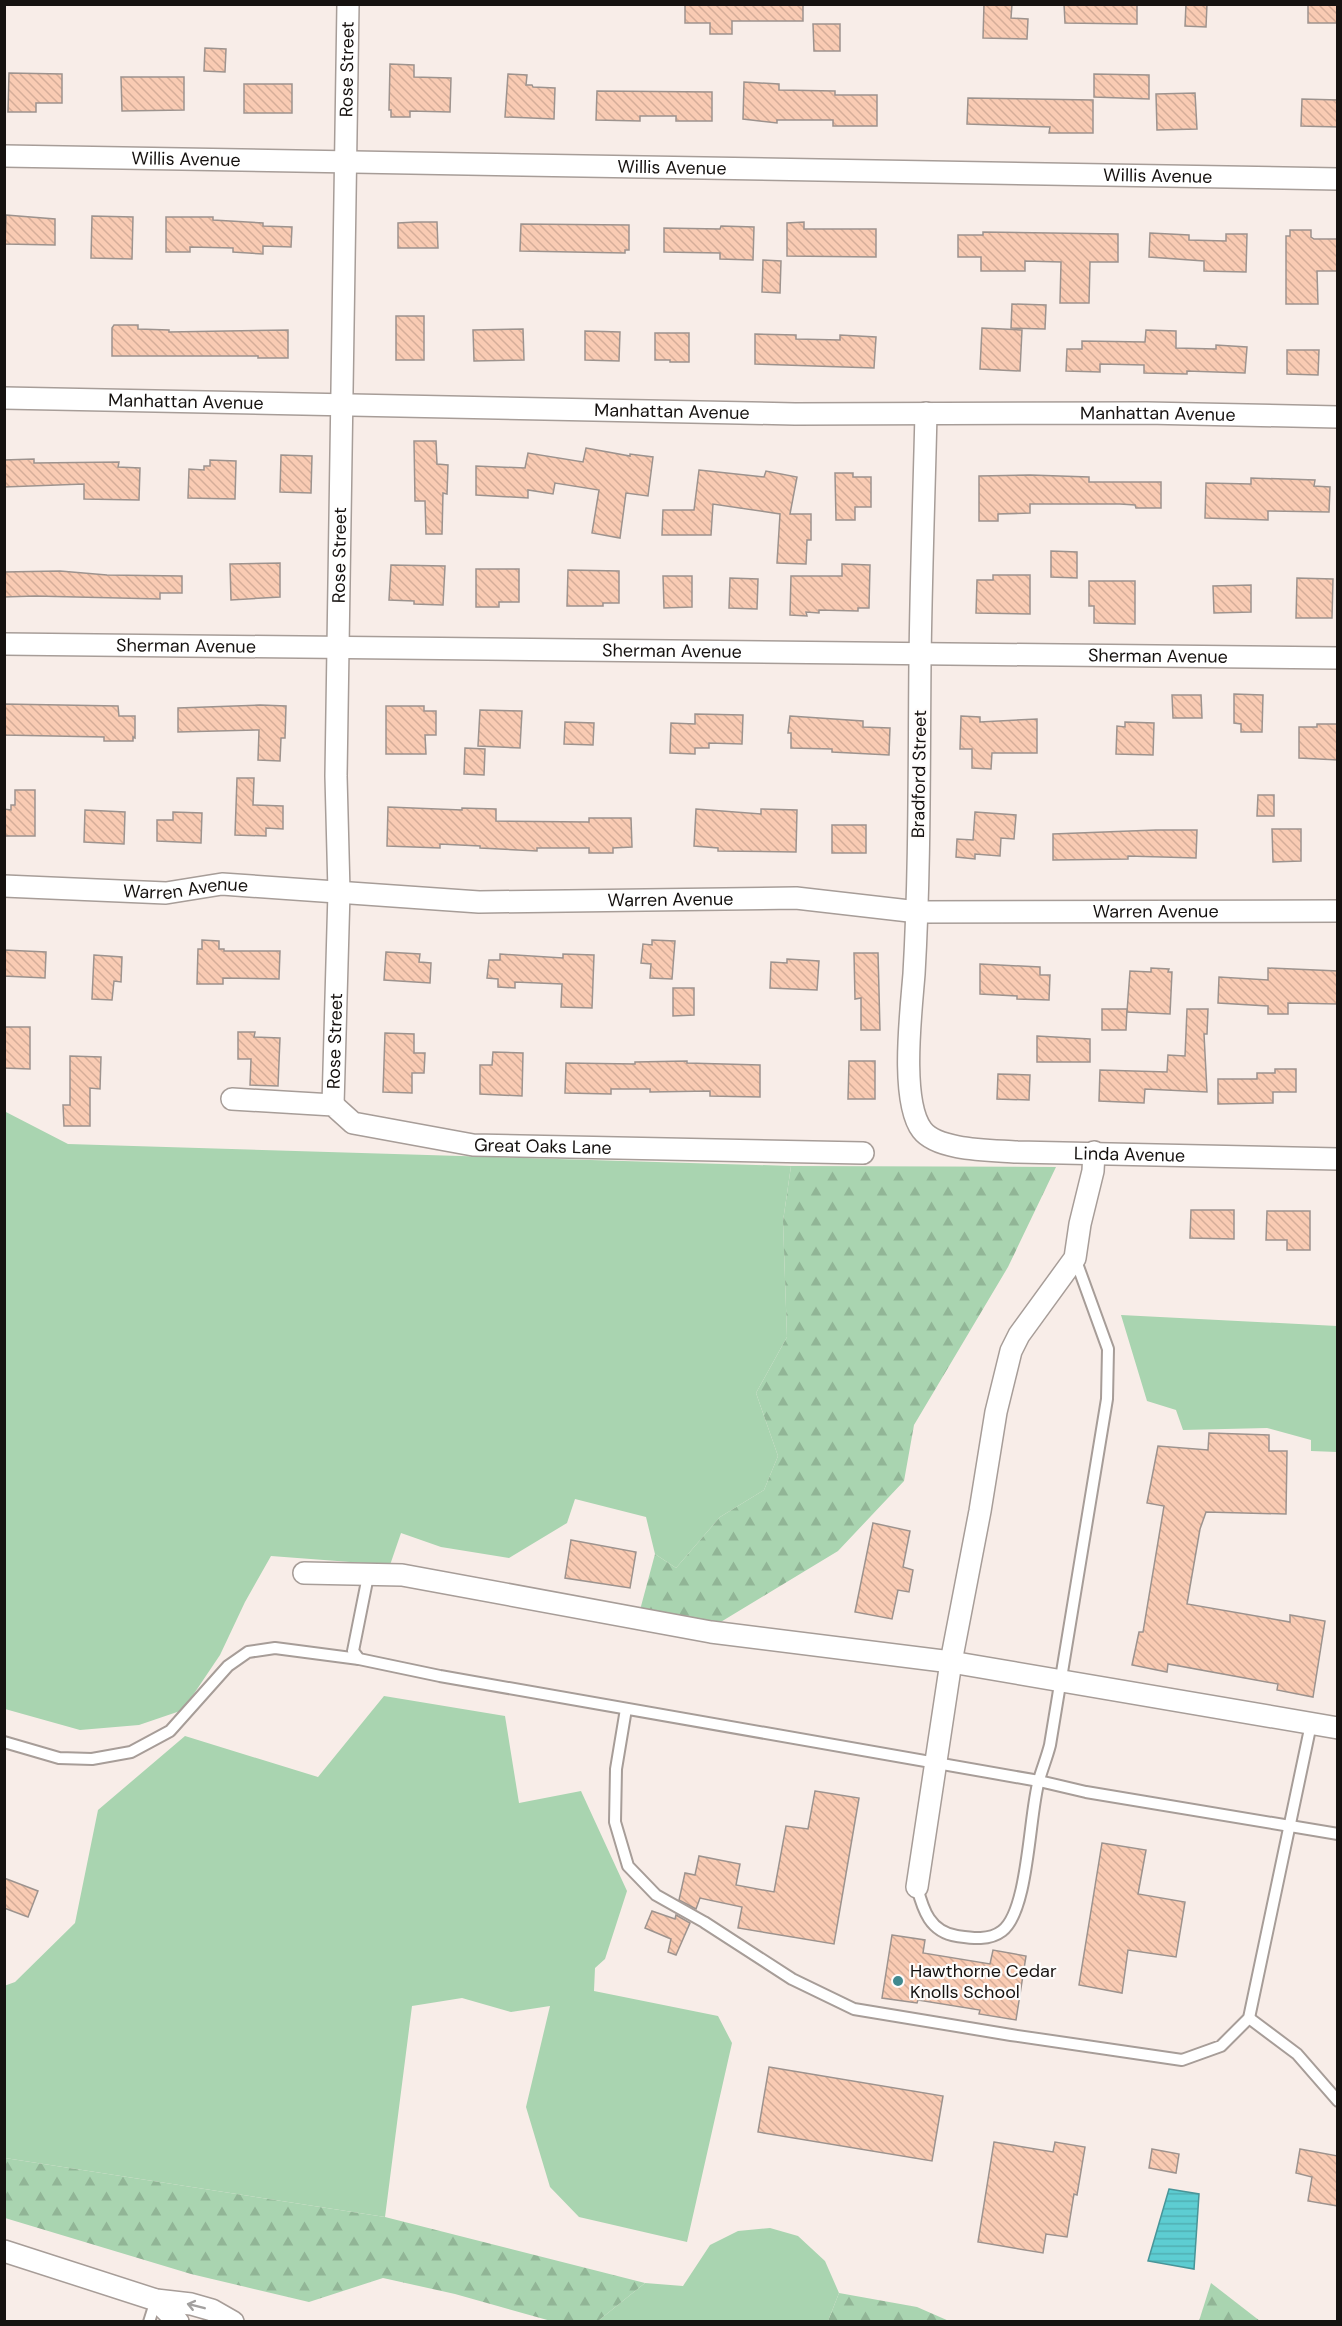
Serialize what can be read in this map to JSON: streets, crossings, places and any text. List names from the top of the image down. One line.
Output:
{"streets":{"street":["Rose Street","Willis Avenue","Manhattan Avenue","Sherman Avenue","Bradford Street","Warren Avenue","Great Oaks Lane","Linda Avenue"]},"crossings":[["Rose Street","Willis Avenue"],["Rose Street","Manhattan Avenue"],["Rose Street","Sherman Avenue"],["Rose Street","Warren Avenue"],["Rose Street","Great Oaks Lane"],["Manhattan Avenue","Bradford Street"],["Sherman Avenue","Bradford Street"],["Bradford Street","Warren Avenue"],["Bradford Street","Linda Avenue"]],"places":["Hawthorne Cedar Knolls School"]}
